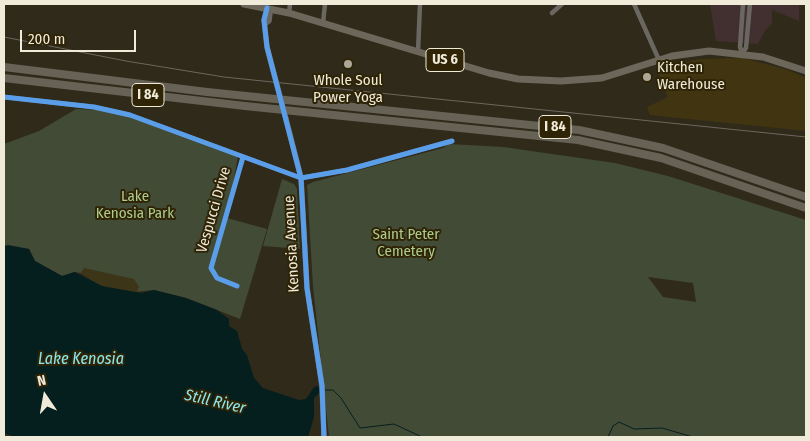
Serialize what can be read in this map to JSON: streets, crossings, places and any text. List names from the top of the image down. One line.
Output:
{"streets":{"highway":["I 84"],"main road":["US 6"],"street":["Vespucci Drive","Kenosia Avenue"]},"crossings":[["US 6","Kenosia Avenue"]],"water":["Lake Kenosia","Still River"],"parks":["Lake Kenosia Park","Saint Peter Cemetery"],"places":["Whole Soul Power Yoga","Kitchen Warehouse"],"scale_bar":"200 m","north":"top"}
